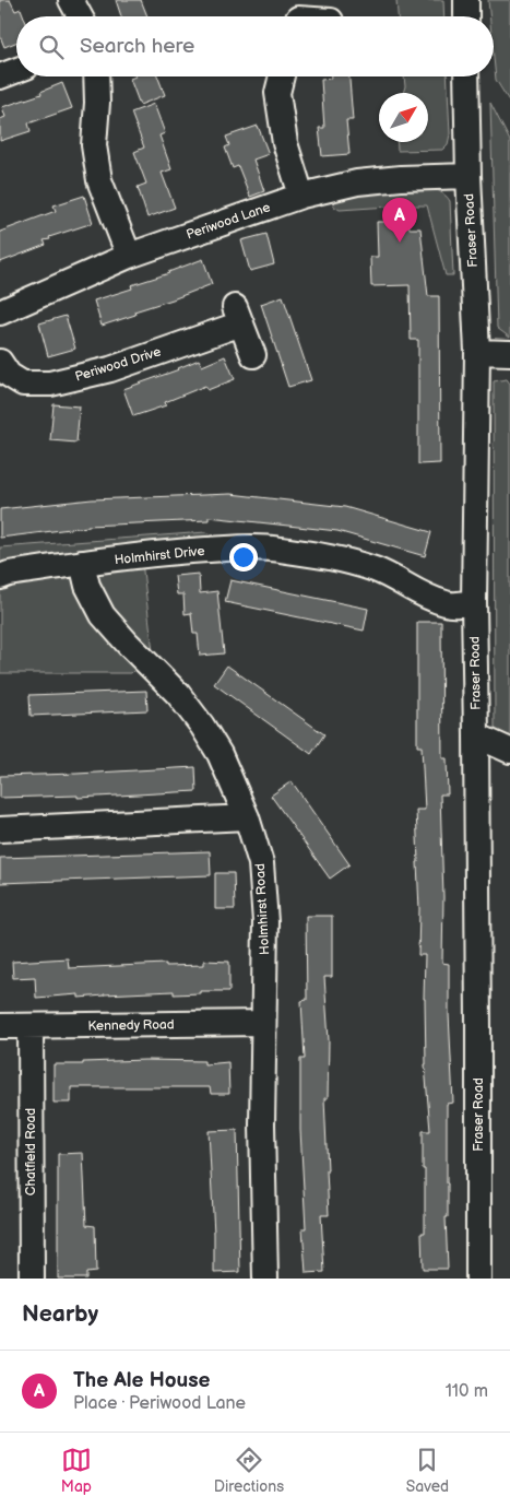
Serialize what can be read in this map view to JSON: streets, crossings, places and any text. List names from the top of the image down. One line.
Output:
{"streets":{"street":["Periwood Lane","Fraser Road","Periwood Drive","Holmhirst Drive","Holmhirst Road","Kennedy Road","Chatfield Road"]},"crossings":[["Periwood Lane","Fraser Road"],["Fraser Road","Holmhirst Drive"],["Holmhirst Drive","Holmhirst Road"],["Holmhirst Road","Kennedy Road"],["Kennedy Road","Chatfield Road"]],"north":"top right","page":{"search":"Search here","pins":"A","heading":"Nearby","list":[{"mark":"A","name":"The Ale House","note":"Place · Periwood Lane","value":"110 m"}],"nav":["Map","Directions","Saved"]}}
